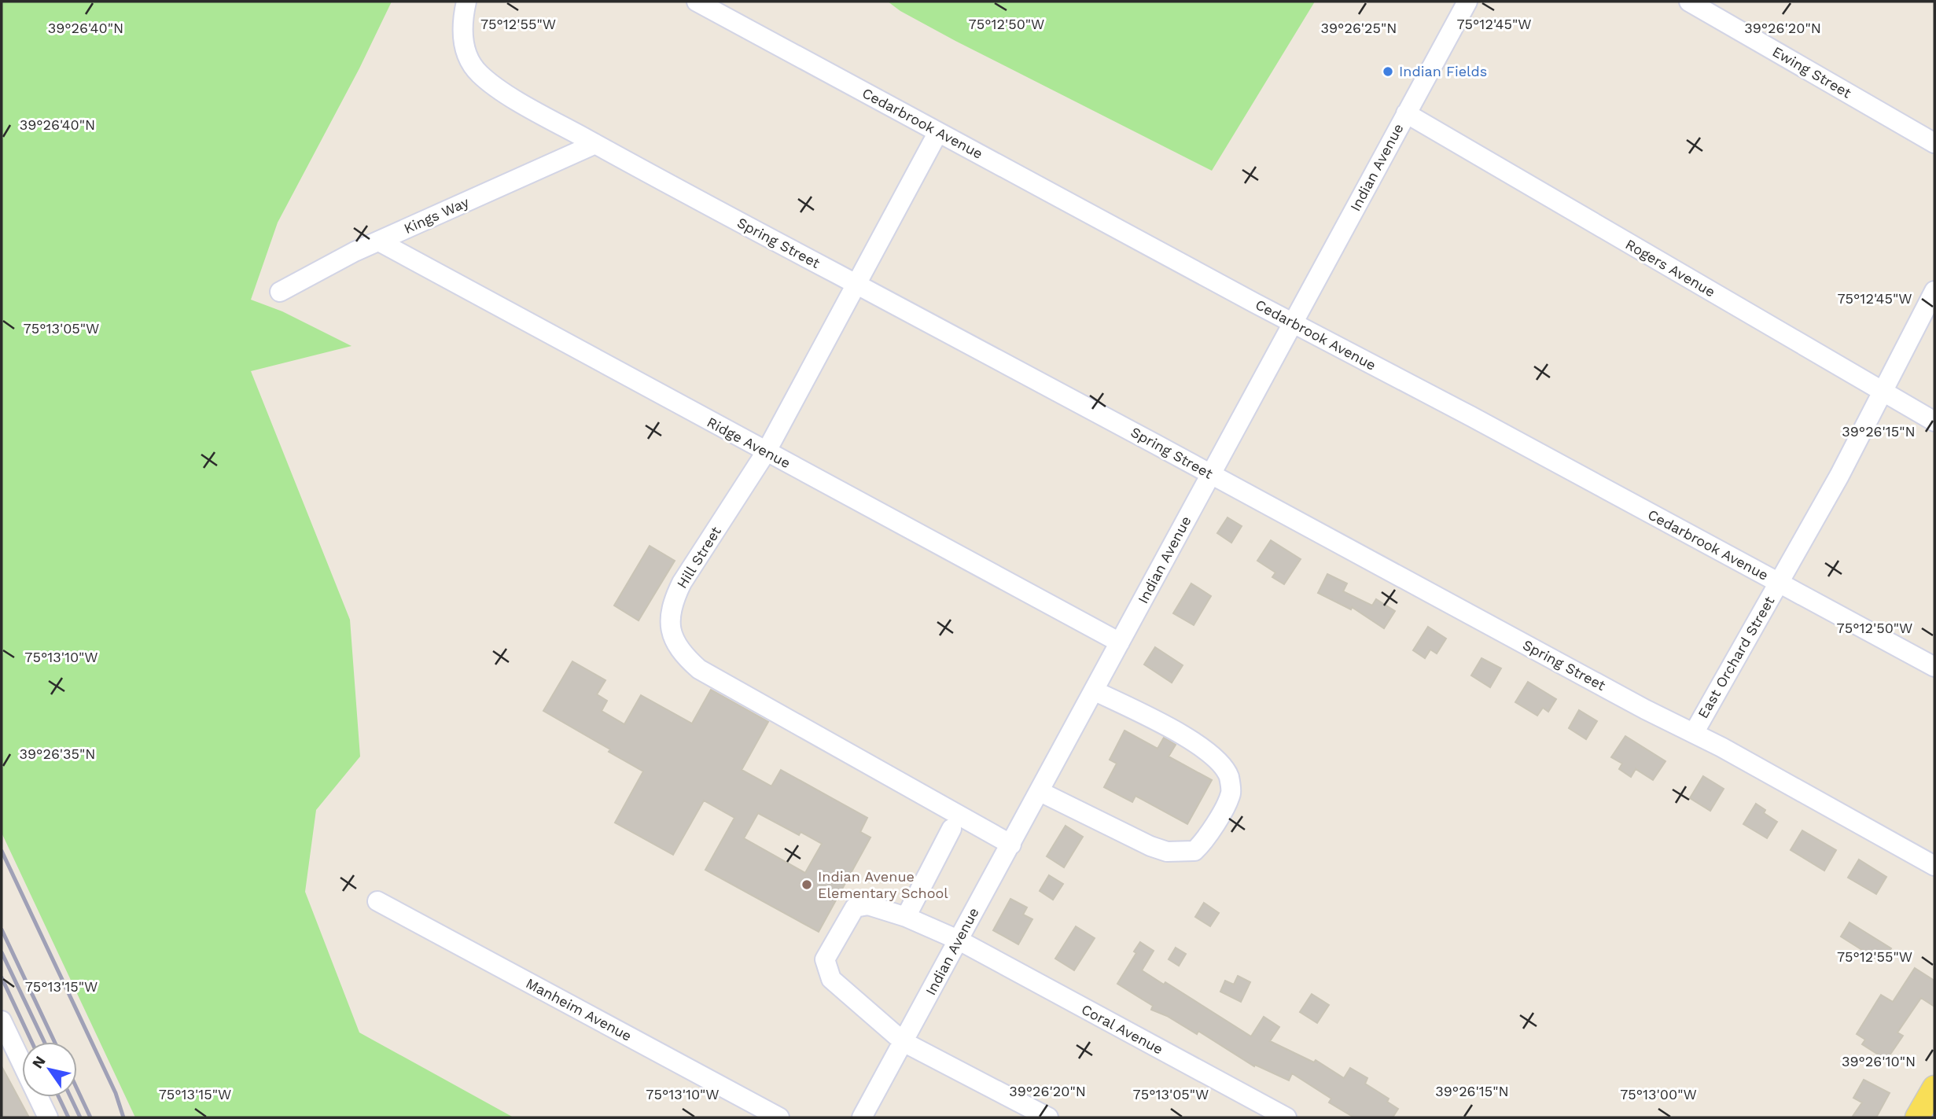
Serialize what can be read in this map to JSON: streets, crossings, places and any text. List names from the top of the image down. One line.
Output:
{"streets":{"street":["Ewing Street","Cedarbrook Avenue","Indian Avenue","Kings Way","Spring Street","Rogers Avenue","Ridge Avenue","Hill Street","East Orchard Street","Manheim Avenue","Coral Avenue"]},"crossings":[["Cedarbrook Avenue","Indian Avenue"],["Cedarbrook Avenue","Hill Street"],["Cedarbrook Avenue","East Orchard Street"],["Indian Avenue","Spring Street"],["Indian Avenue","Rogers Avenue"],["Indian Avenue","Ridge Avenue"],["Indian Avenue","Hill Street"],["Indian Avenue","Coral Avenue"],["Kings Way","Spring Street"],["Kings Way","Ridge Avenue"],["Spring Street","Hill Street"],["Spring Street","East Orchard Street"],["Rogers Avenue","East Orchard Street"],["Ridge Avenue","Hill Street"]],"places":["Indian Fields","Indian Avenue Elementary School"],"north":"top left","coordinates":["75°12'55\"W","75°12'50\"W","75°12'45\"W","39°26'40\"N","39°26'25\"N","39°26'20\"N","75°13'05\"W","39°26'15\"N","75°13'10\"W","39°26'35\"N","75°13'15\"W","39°26'10\"N","75°13'00\"W"]}
